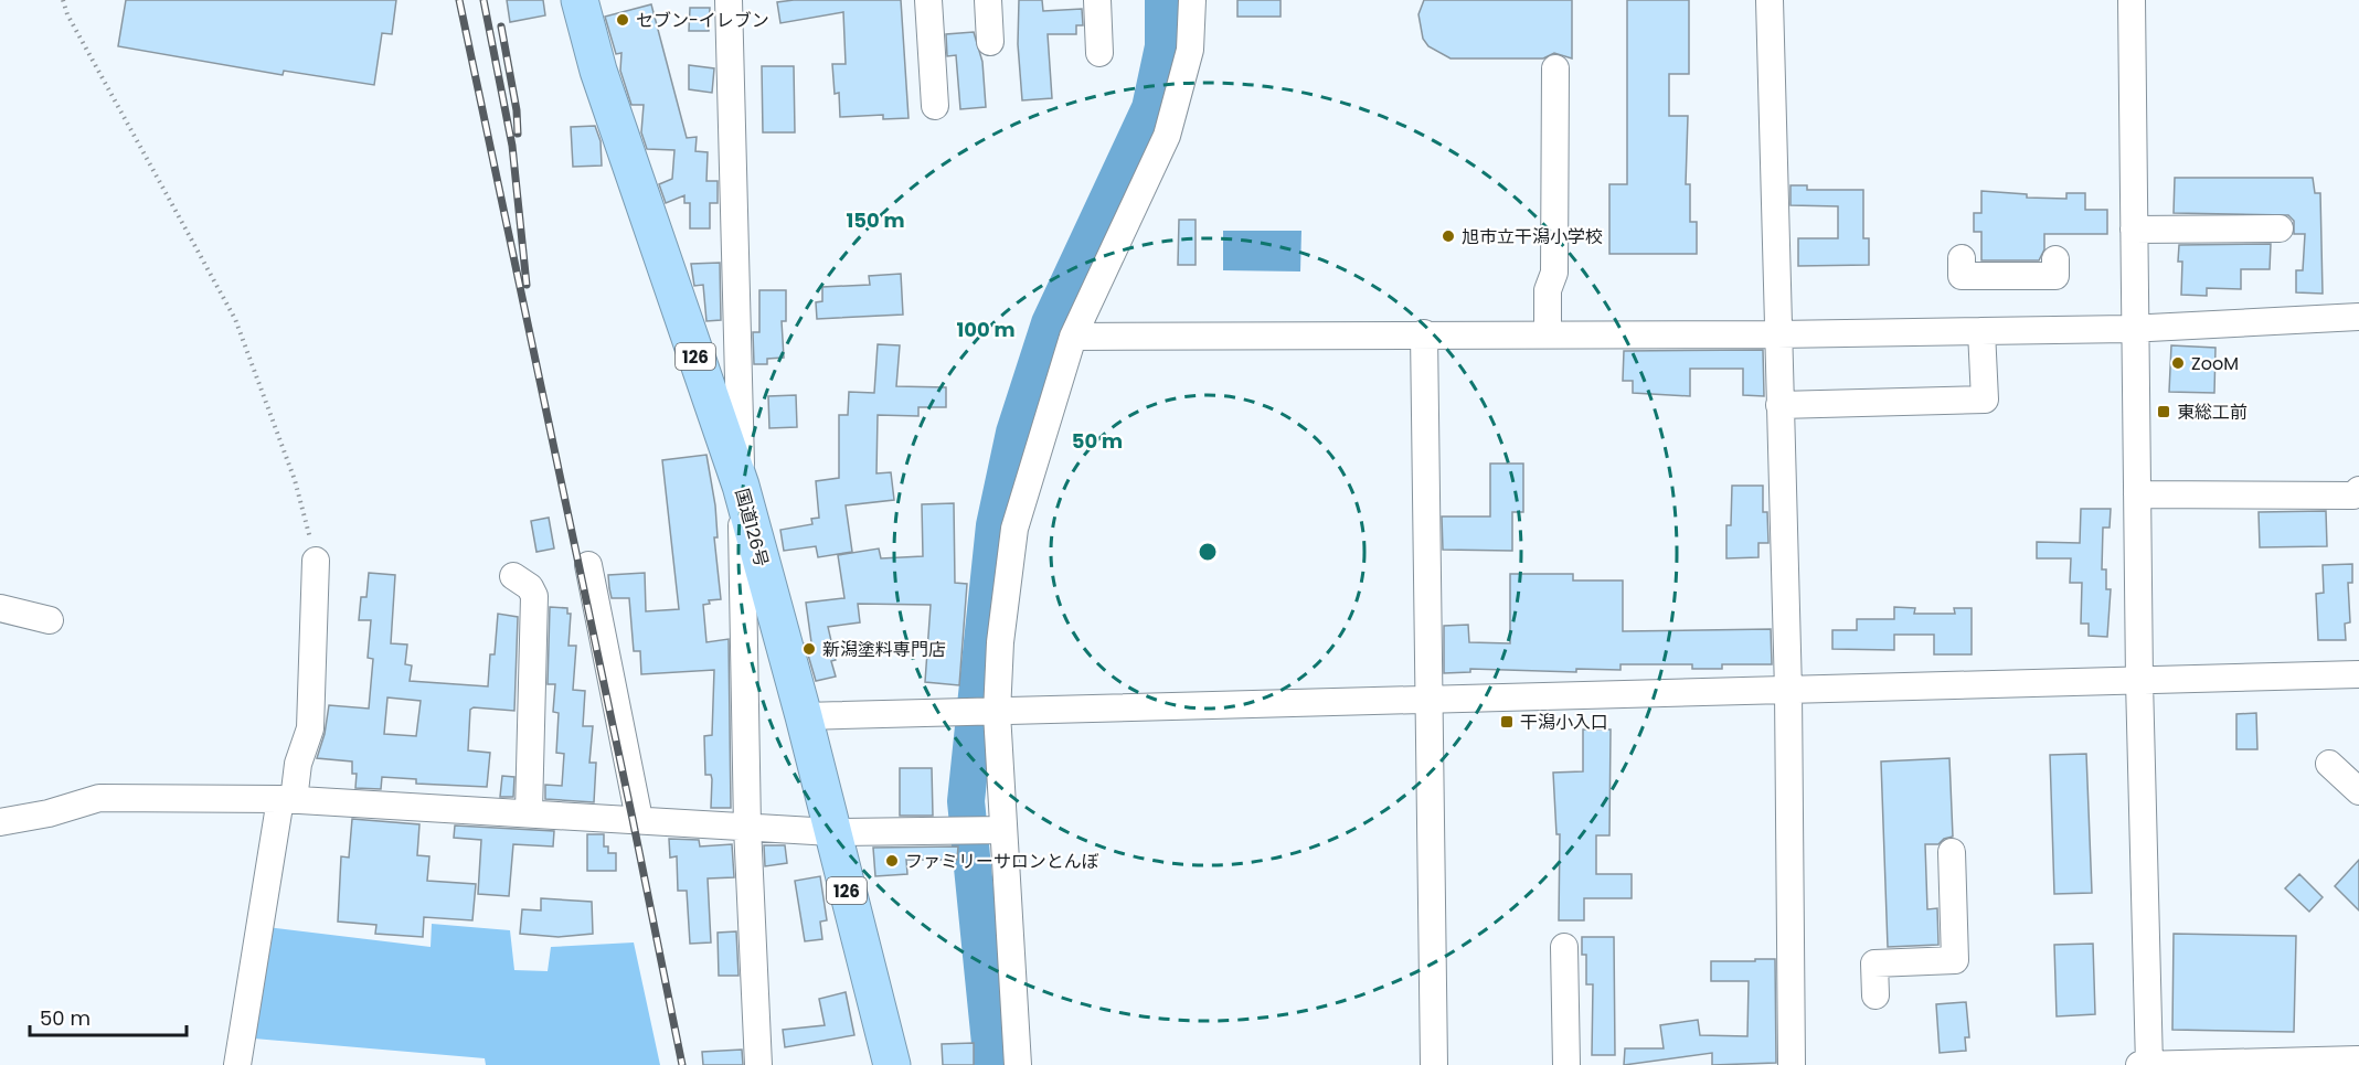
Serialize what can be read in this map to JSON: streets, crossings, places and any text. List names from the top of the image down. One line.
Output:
{"streets":{"highway":["126","国道126号"]},"places":{"other":["セブン-イレブン","旭市立干潟小学校","ZooM","新潟塗料専門店","ファミリーサロンとんぼ"],"transit":["東総工前","干潟小入口"]},"scale_bar":"50 m","rings":["150 m","100 m","50 m"]}
